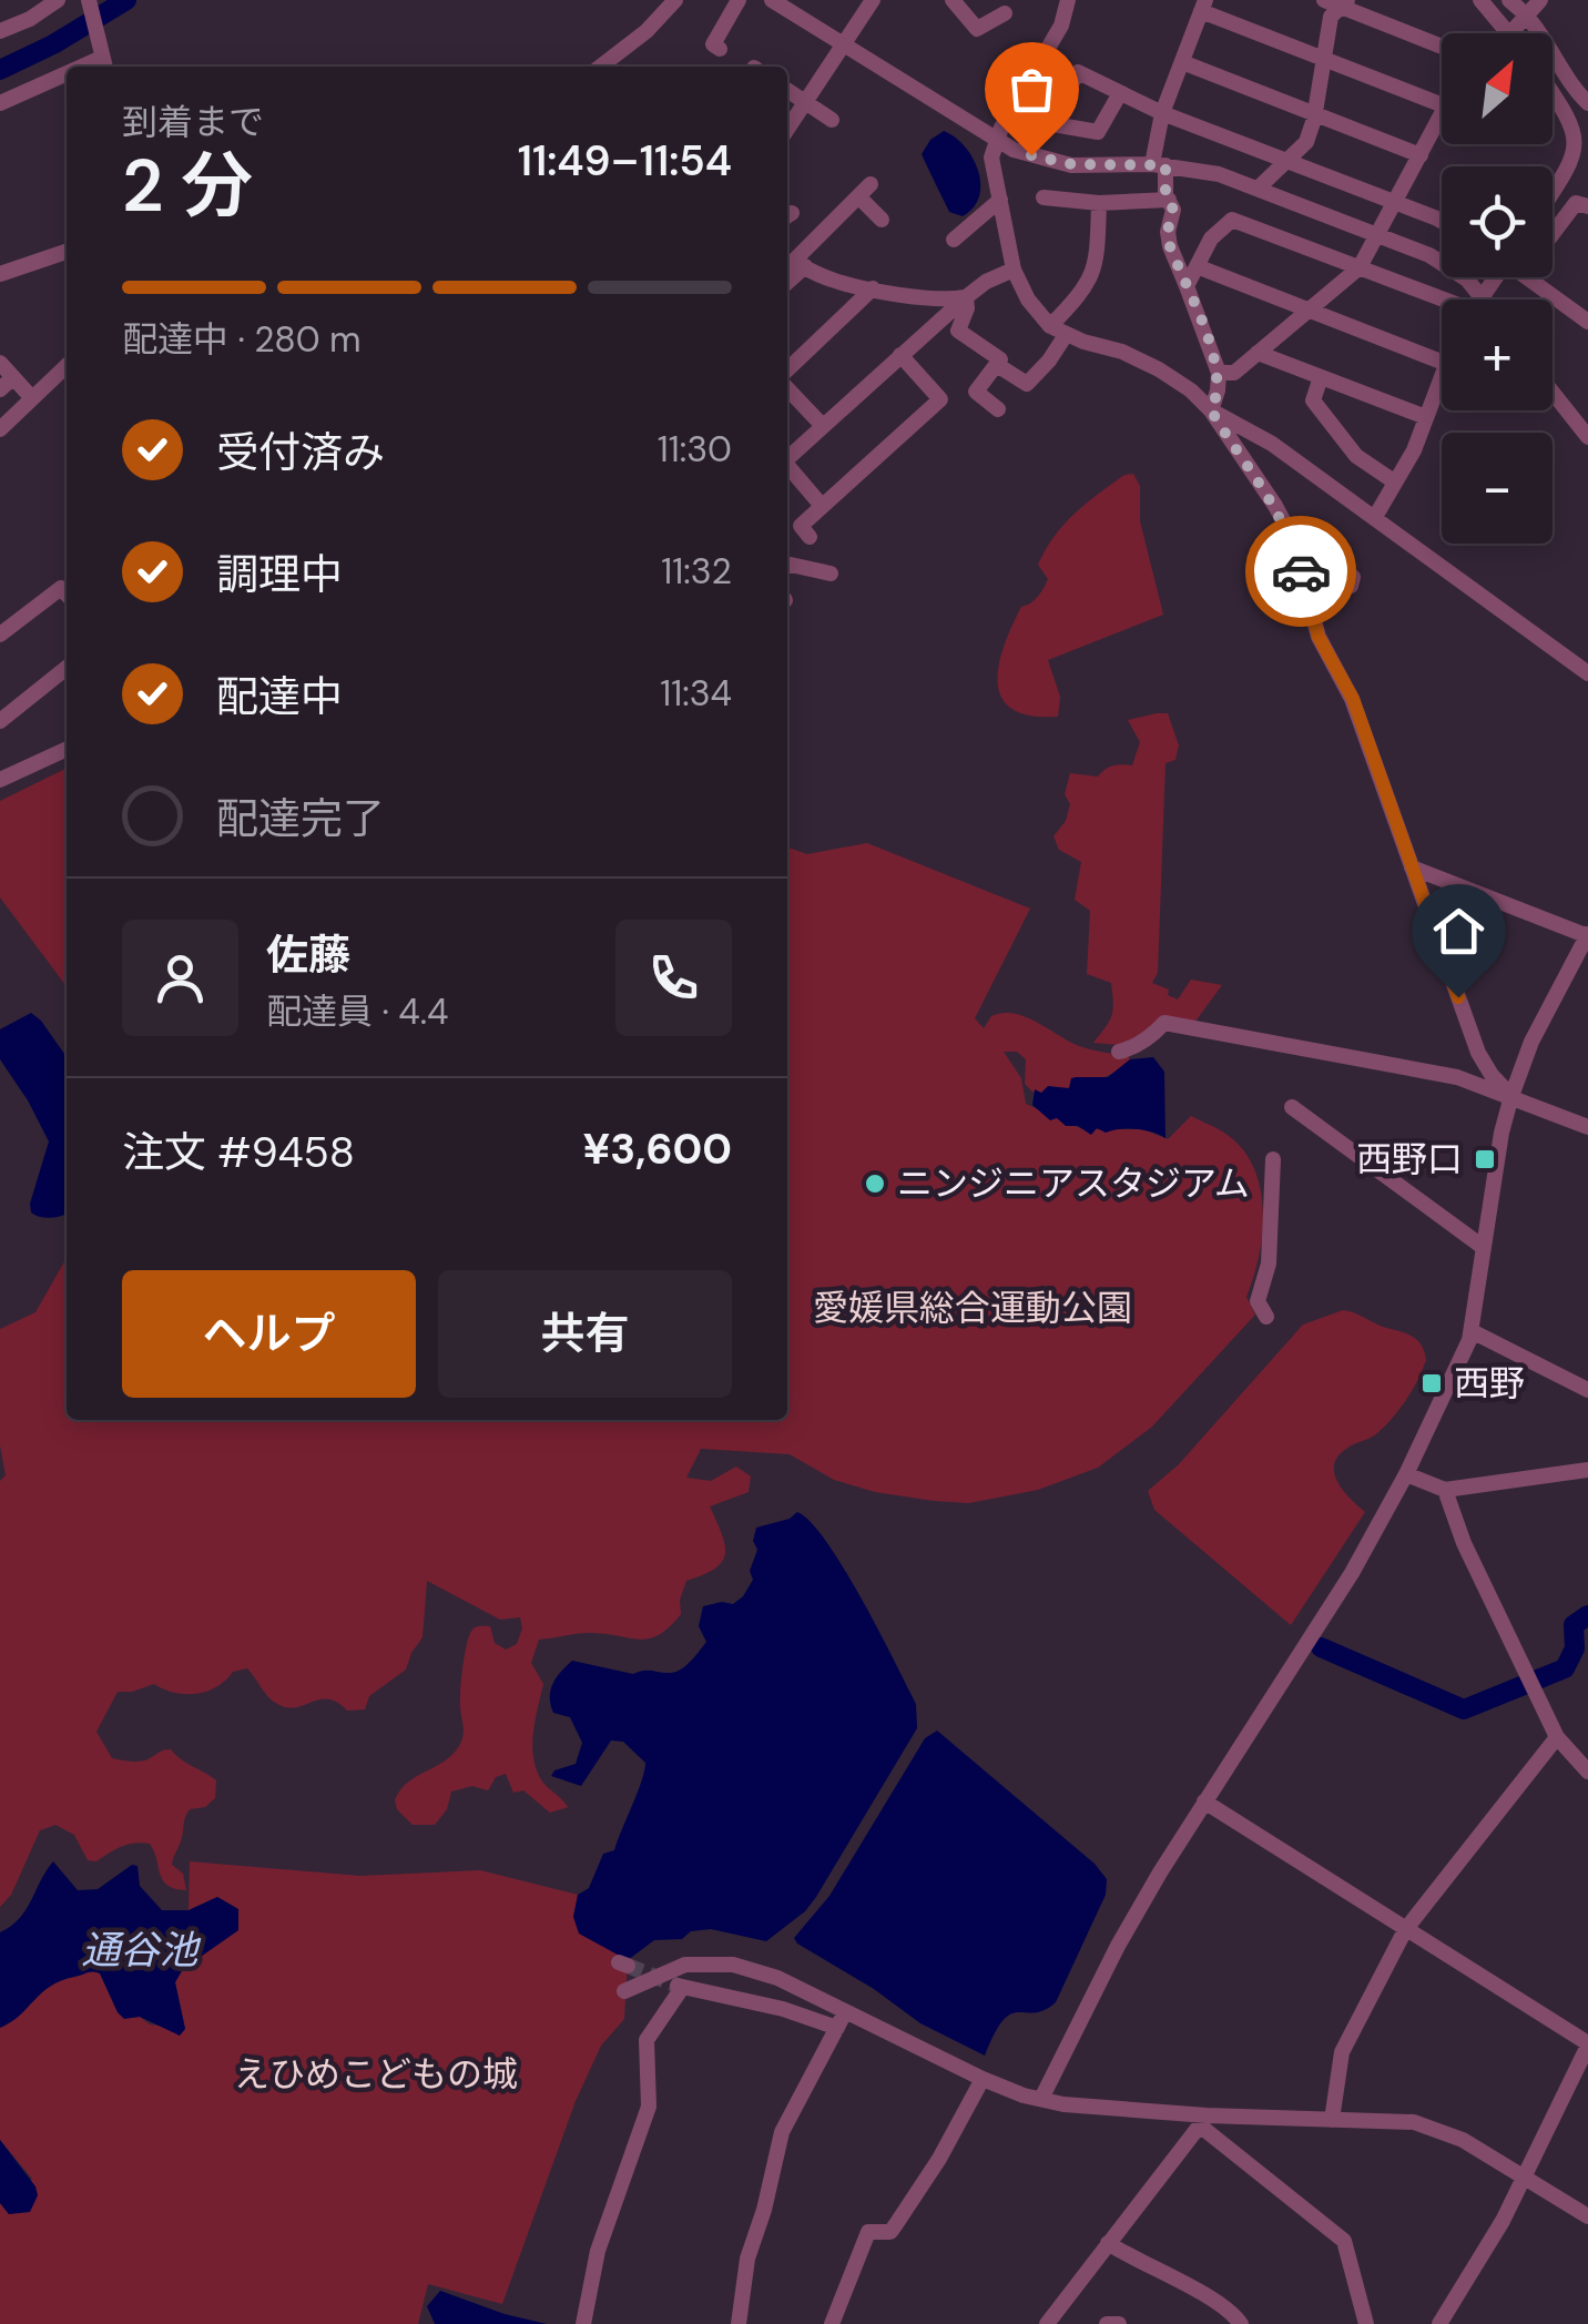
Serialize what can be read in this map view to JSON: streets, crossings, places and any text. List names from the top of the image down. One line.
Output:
{"water":["通谷池"],"parks":["愛媛県総合運動公園","えひめこどもの城"],"places":{"transit":["西野口","西野"],"other":["ニンジニアスタジアム"]},"north":"top right","page":{"map_buttons":["+","−"],"heading":["2 分","到着まで","11:49–11:54"],"panel":["佐藤","配達員 · 4.4","注文 #9458","¥3,600"],"bar":"配達中 · 280 m","list":[["受付済み","11:30"],["調理中","11:32"],["配達中","11:34"],"配達完了"],"buttons":["ヘルプ","共有"]}}
